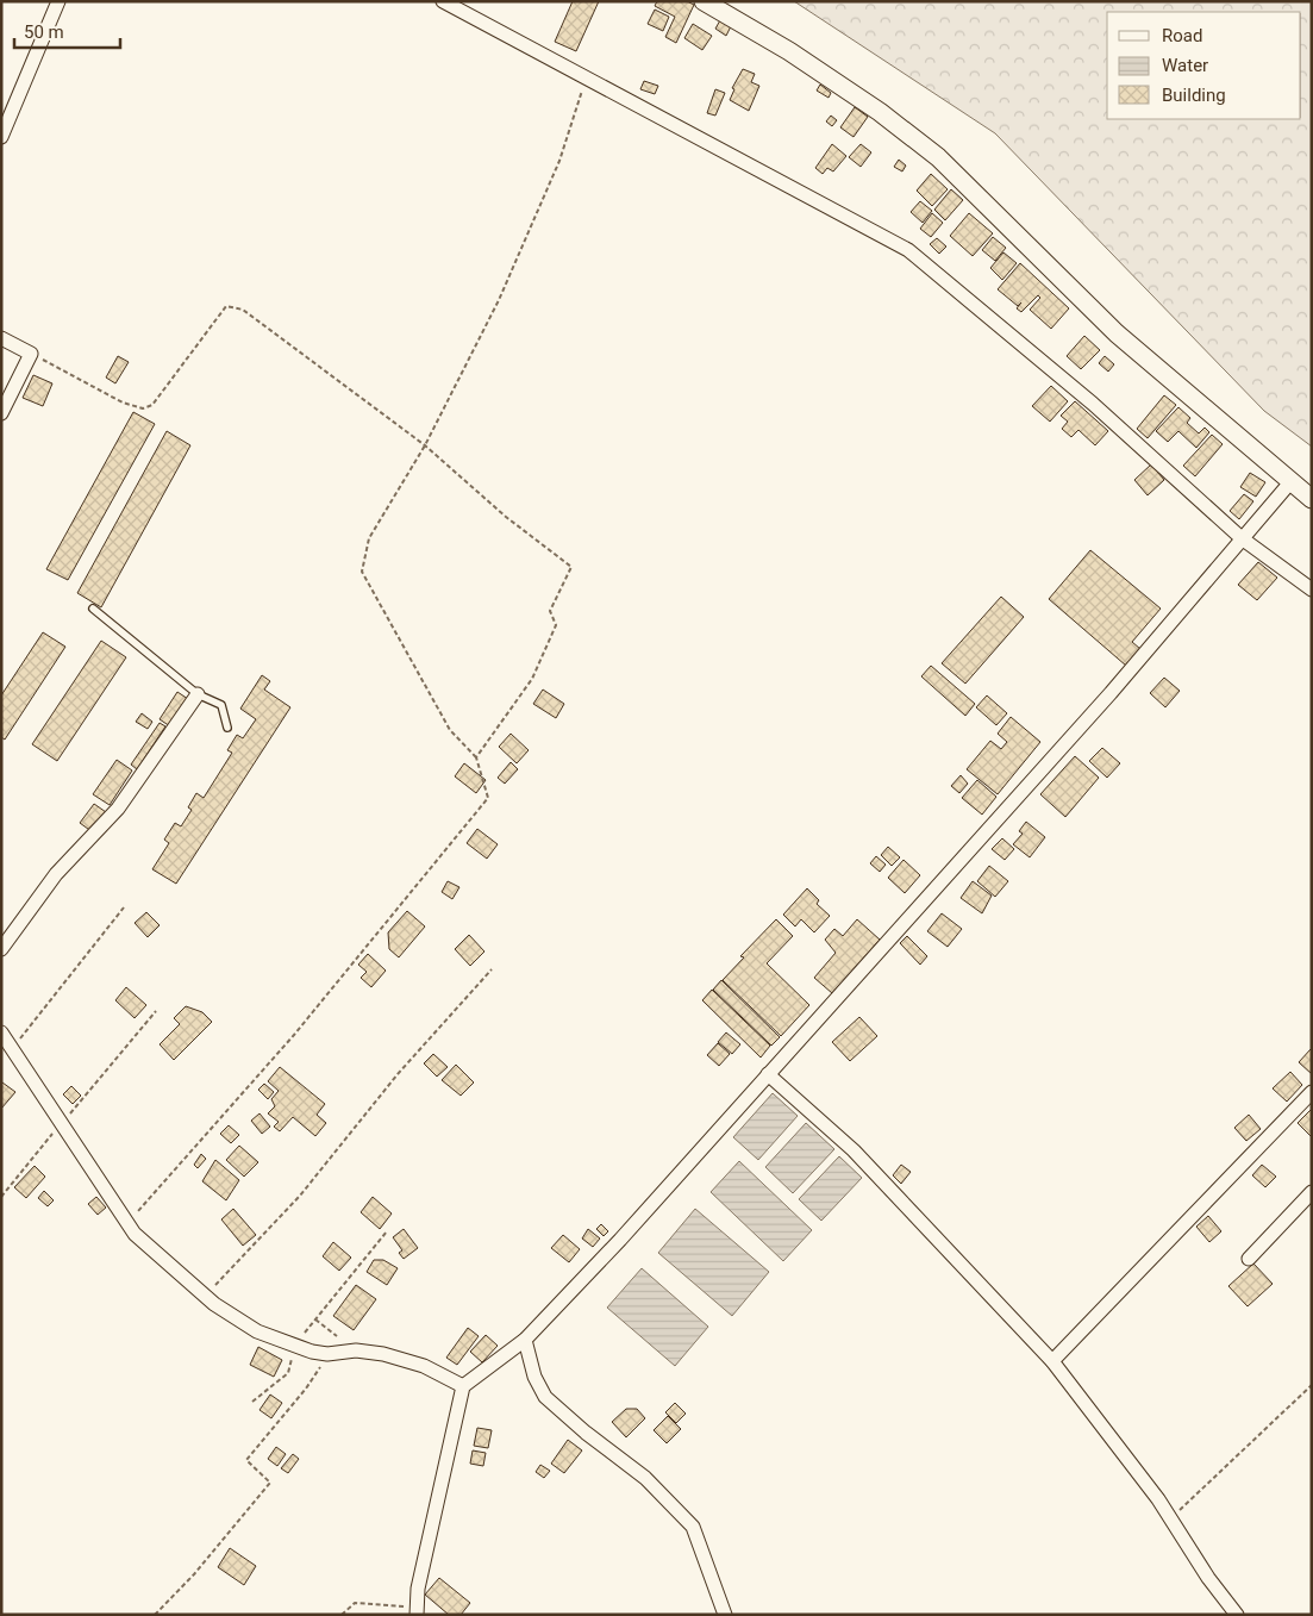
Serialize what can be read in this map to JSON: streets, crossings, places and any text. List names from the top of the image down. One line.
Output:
{"legend":["Road","Water","Building"],"scale_bar":"50 m"}
